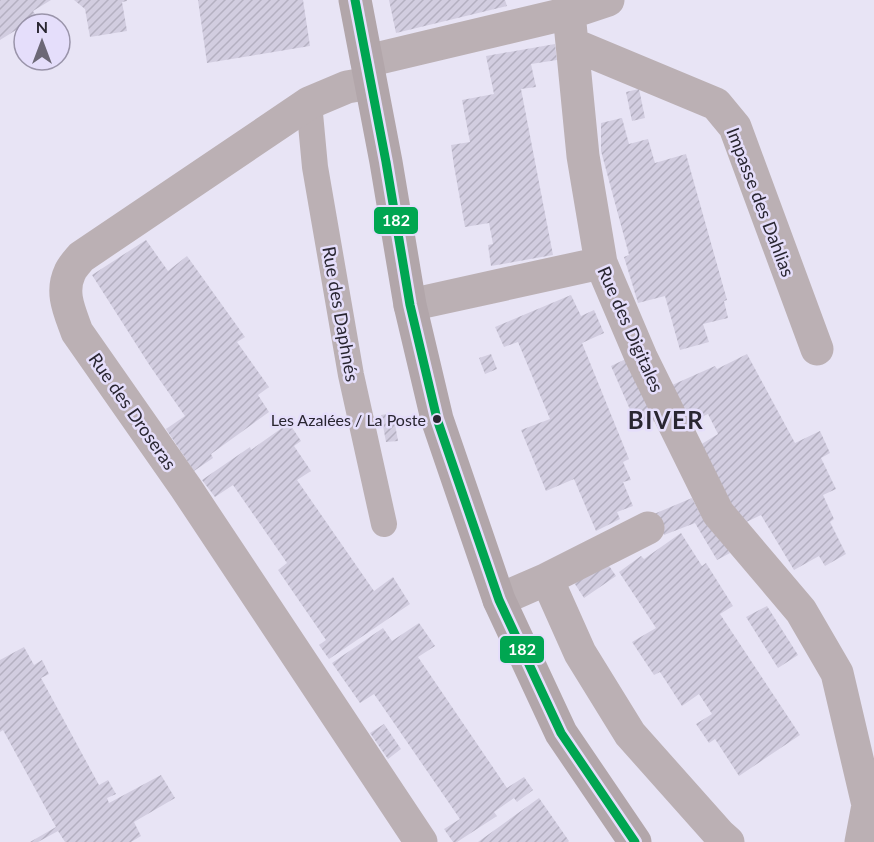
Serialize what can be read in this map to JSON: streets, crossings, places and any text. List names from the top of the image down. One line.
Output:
{"streets":{"street":["Impasse des Dahlias","Rue des Digitales","Rue des Droseras"],"lane":["Rue des Daphnés"]},"crossings":[["Impasse des Dahlias","Rue des Digitales"],["Impasse des Dahlias","Rue des Droseras"],["Rue des Daphnés","Rue des Droseras"],["Rue des Digitales","Rue des Droseras"]],"districts":["BIVER"],"places":["Les Azalées / La Poste"],"lines":["transit line 182"],"north":"top"}
